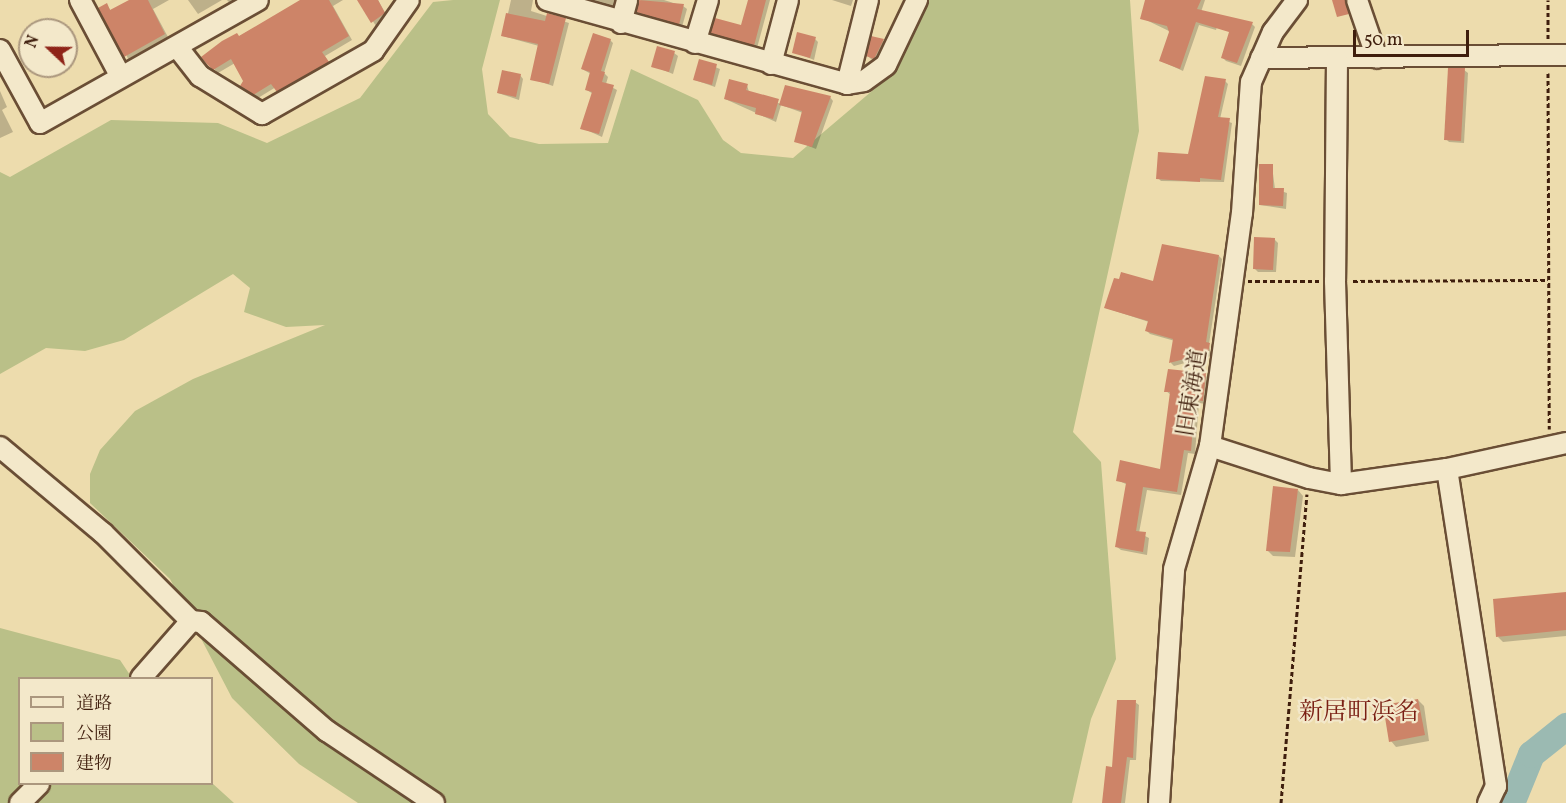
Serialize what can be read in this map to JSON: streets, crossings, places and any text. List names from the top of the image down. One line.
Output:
{"streets":{"street":["旧東海道"]},"districts":["新居町浜名"],"legend":["道路","公園","建物"],"scale_bar":"50 m","north":"left"}
